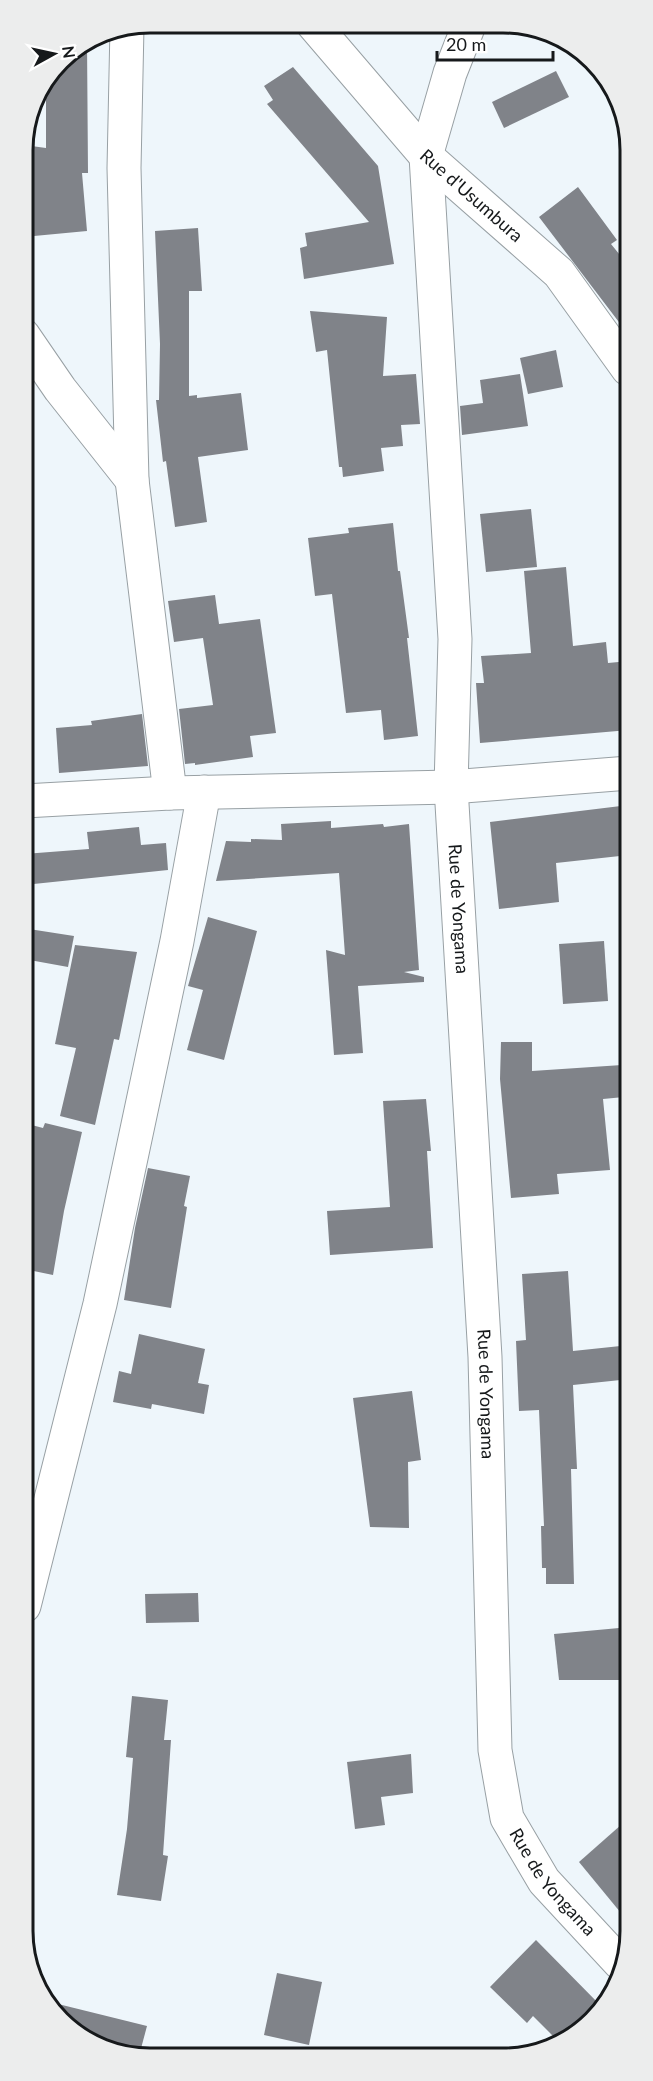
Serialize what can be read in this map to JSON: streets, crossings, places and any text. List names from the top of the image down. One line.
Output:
{"streets":{"street":["Rue d'Usumbura","Rue de Yongama"]},"crossings":[["Rue d'Usumbura","Rue de Yongama"]],"scale_bar":"20 m","north":"right"}
